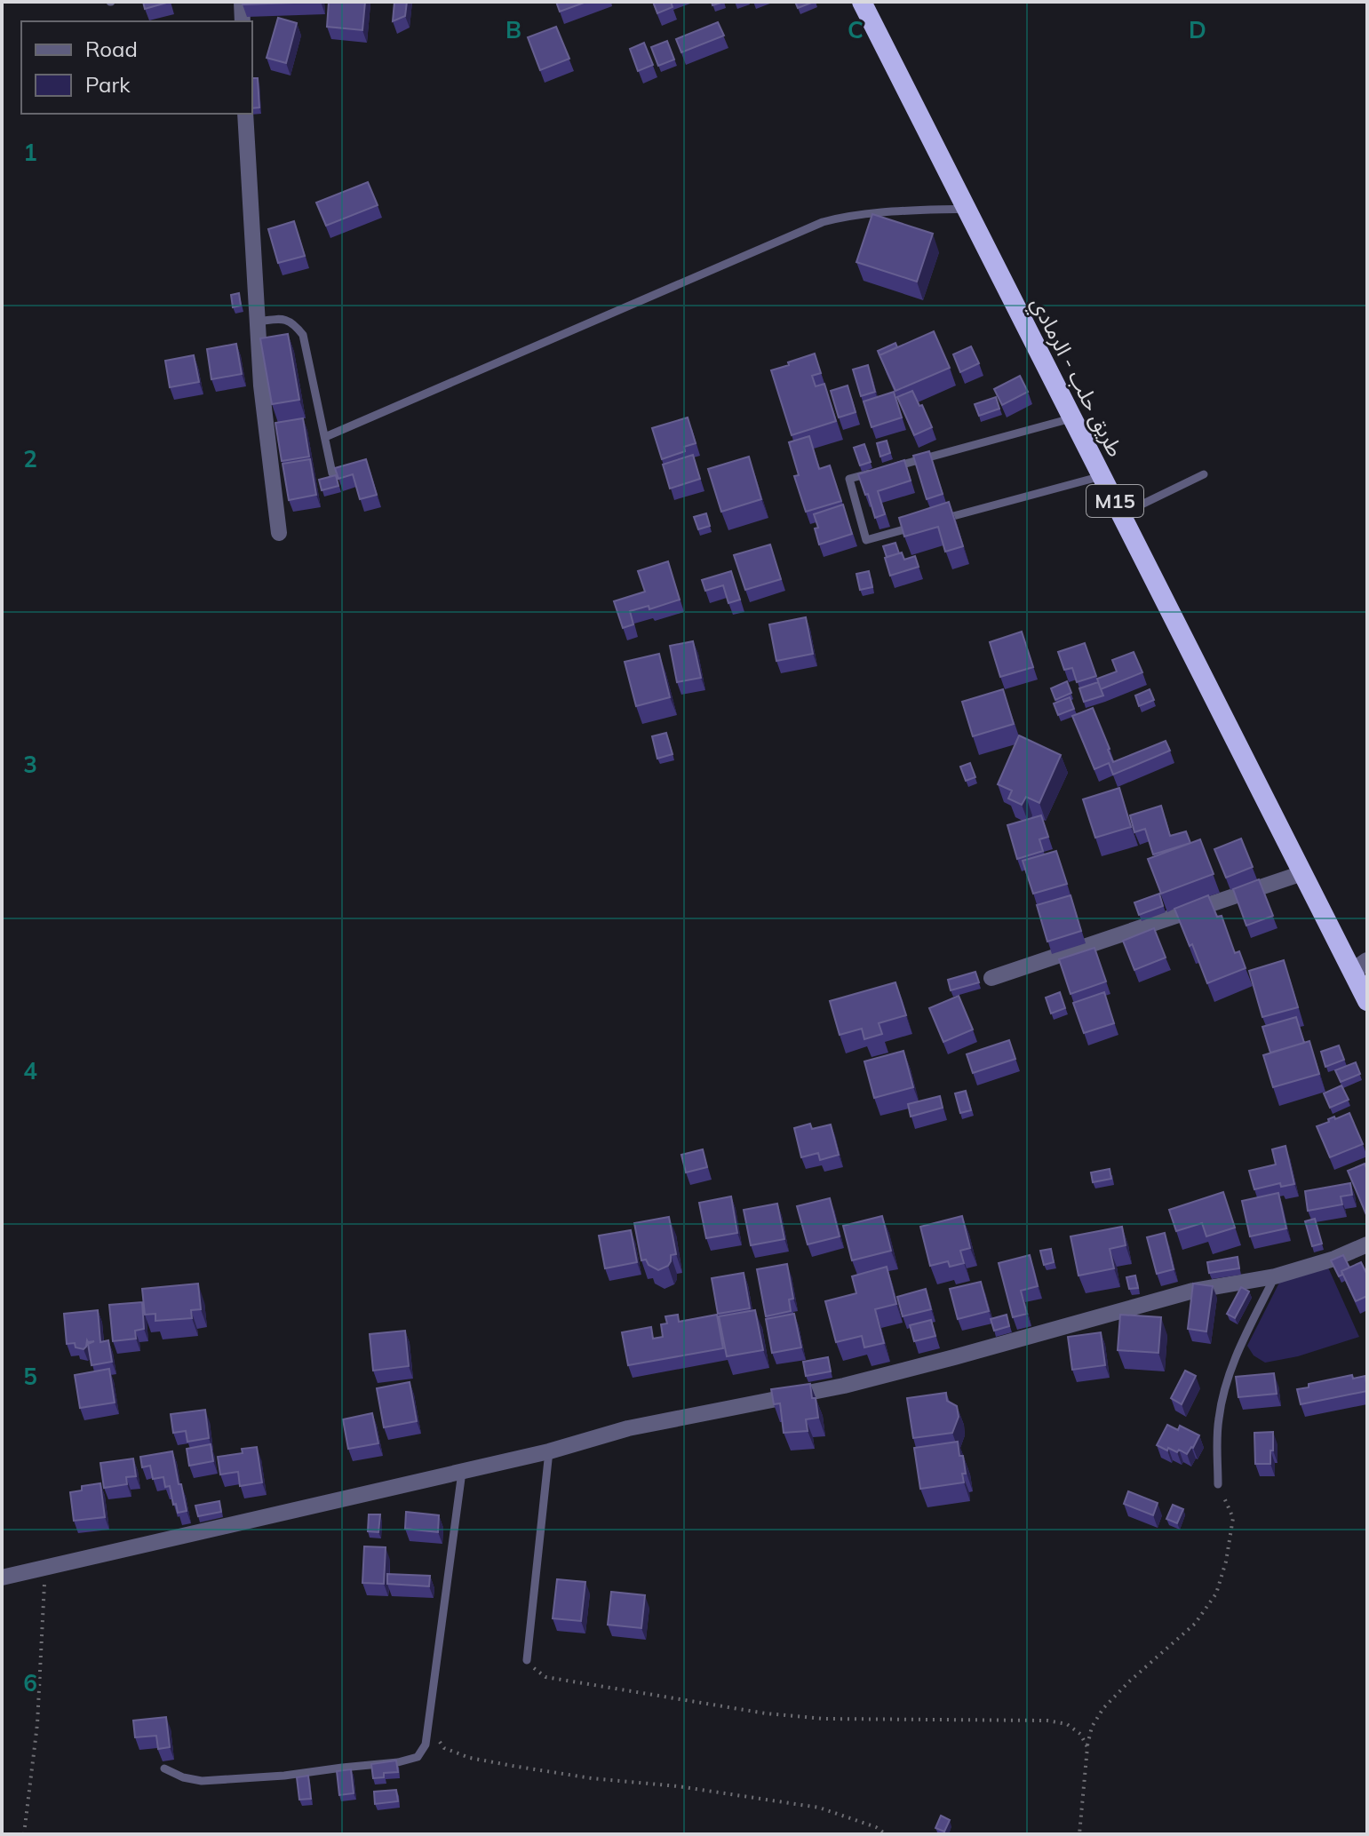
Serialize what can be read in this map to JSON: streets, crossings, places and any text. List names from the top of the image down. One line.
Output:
{"streets":{"highway":["طريق حلب - الرمادي","M15"]},"legend":["Road","Park"],"grid":{"columns":["B","C","D"],"rows":["1","2","3","4","5","6"]}}
